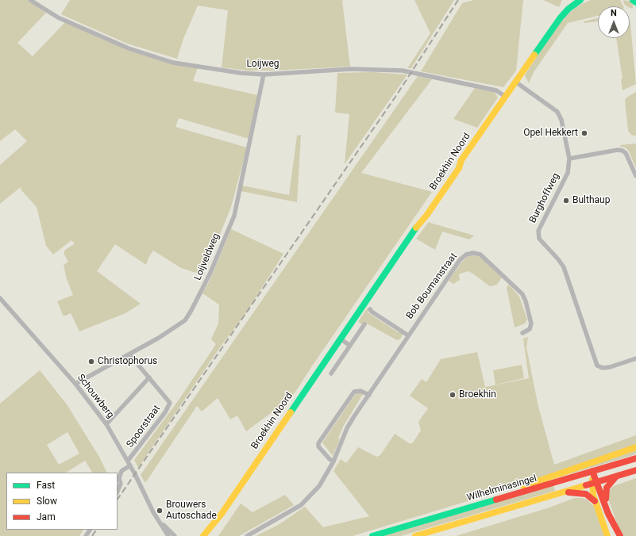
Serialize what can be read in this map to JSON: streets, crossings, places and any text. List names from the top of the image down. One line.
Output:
{"streets":{"main road":["Broekhin Noord","Wilhelminasingel"],"street":["Loijweg","Burghoffweg","Loijveldweg","Bob Boumanstraat","Schouwberg","Spoorstraat"]},"crossings":[["Loijweg","Broekhin Noord"],["Loijweg","Loijveldweg"],["Broekhin Noord","Burghoffweg"],["Loijveldweg","Schouwberg"],["Schouwberg","Spoorstraat"]],"places":["Opel Hekkert","Bulthaup","Christophorus","Broekhin","Brouwers Autoschade"],"legend":["Fast","Slow","Jam"],"north":"top"}
